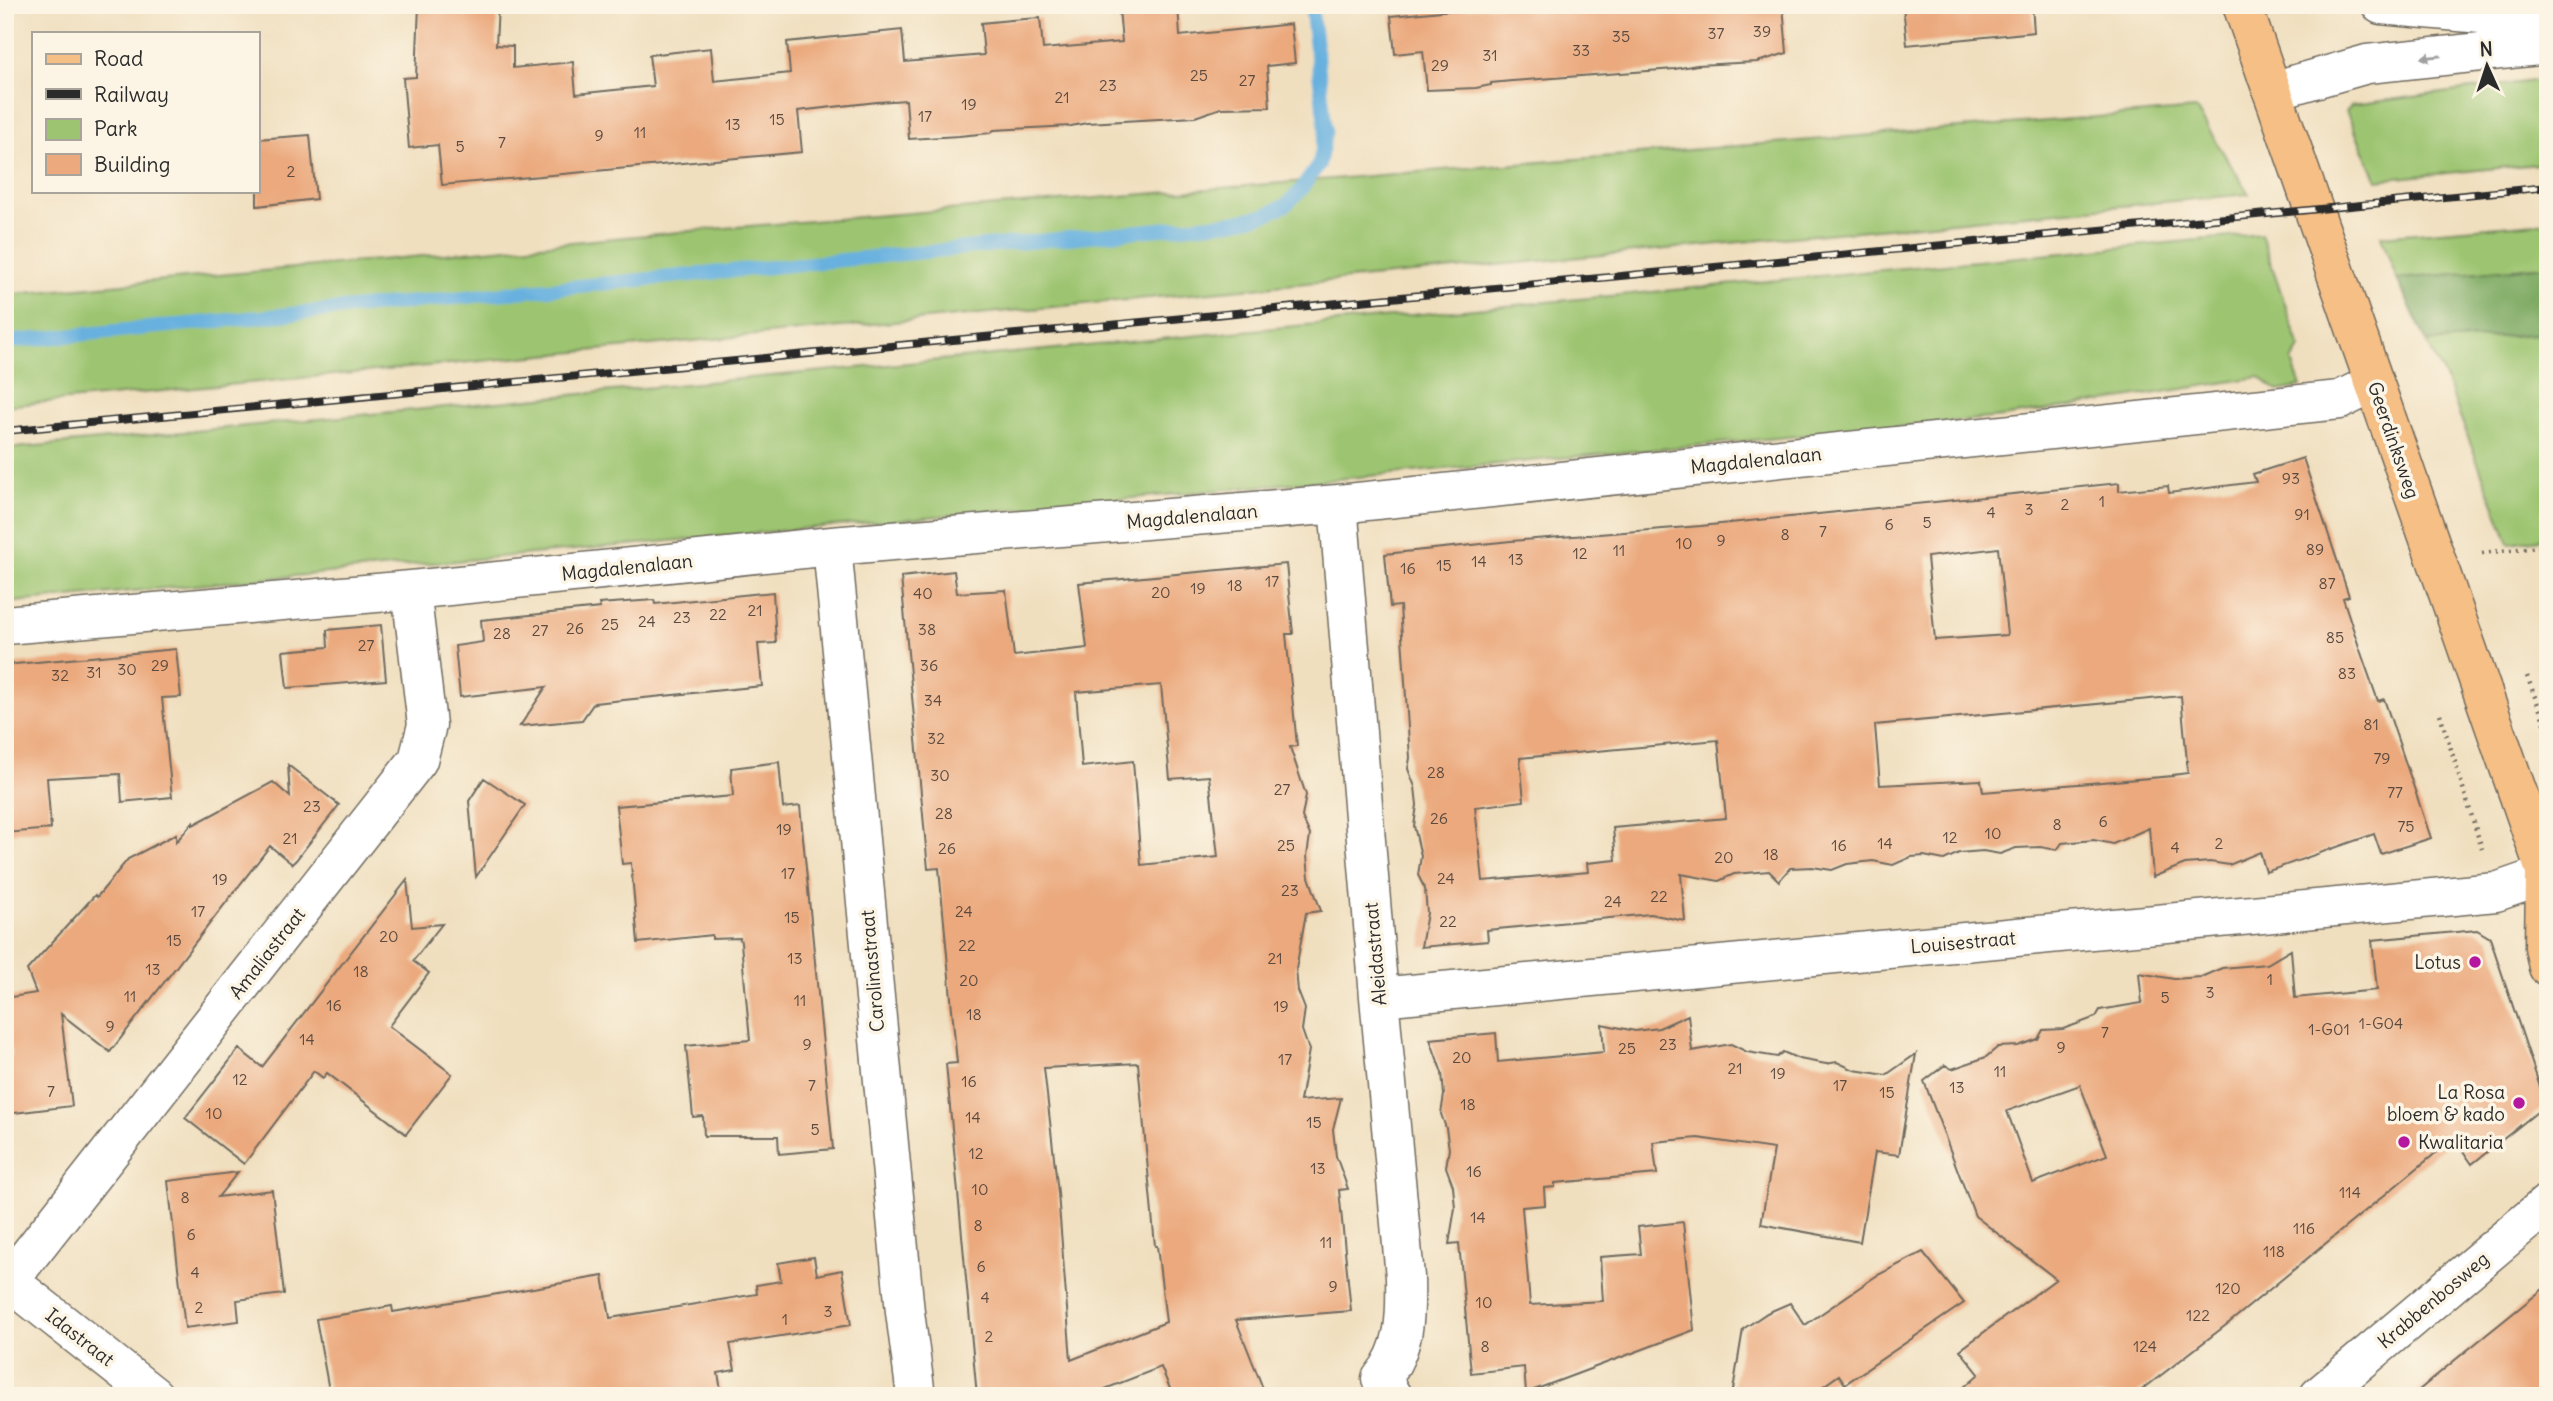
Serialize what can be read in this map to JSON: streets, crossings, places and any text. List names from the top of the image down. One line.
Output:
{"streets":{"main road":["Geerdinksweg"],"street":["Magdalenalaan","Louisestraat","Amaliastraat","Aleidastraat","Carolinastraat","Krabbenbosweg","Idastraat"]},"crossings":[["Geerdinksweg","Magdalenalaan"],["Geerdinksweg","Louisestraat"],["Magdalenalaan","Amaliastraat"],["Magdalenalaan","Aleidastraat"],["Magdalenalaan","Carolinastraat"],["Louisestraat","Aleidastraat"],["Amaliastraat","Idastraat"]],"places":["Lotus","La Rosa bloem & kado","Kwalitaria"],"house_numbers":["39","37","35","33","31","29","25","27","23","21","19","17","15","13","11","9","7","5","2","93","1","2","3","4","91","5","6","7","8","9","10","89","11","12","13","14","15","16","17","87","18","19","20","40","21","22","23","24","25","26","38","27","28","85","27","29","36","30","31","83","32","34","81","32","79","28","30","27","77","23","28","26","6","8","75","19","10","12","21","14","2","25","16","4","26","18","20","17","24","19","23","22","24","17","24","15","22","20","15","22","13","21","13","18","1","20","3","11","5","11","16","19","18","1-G04","9","1-G01","7","14","9","23","9","25","20","17","21","11","19","12","16","7","17","13","7","15","18","10","14","15","5","12","13","16","10","114","8","14","8","116","6","11","118","6","4","9","120","4","10","2","3","122","1","2","8","124"],"legend":["Road","Railway","Park","Building"],"north":"top"}
